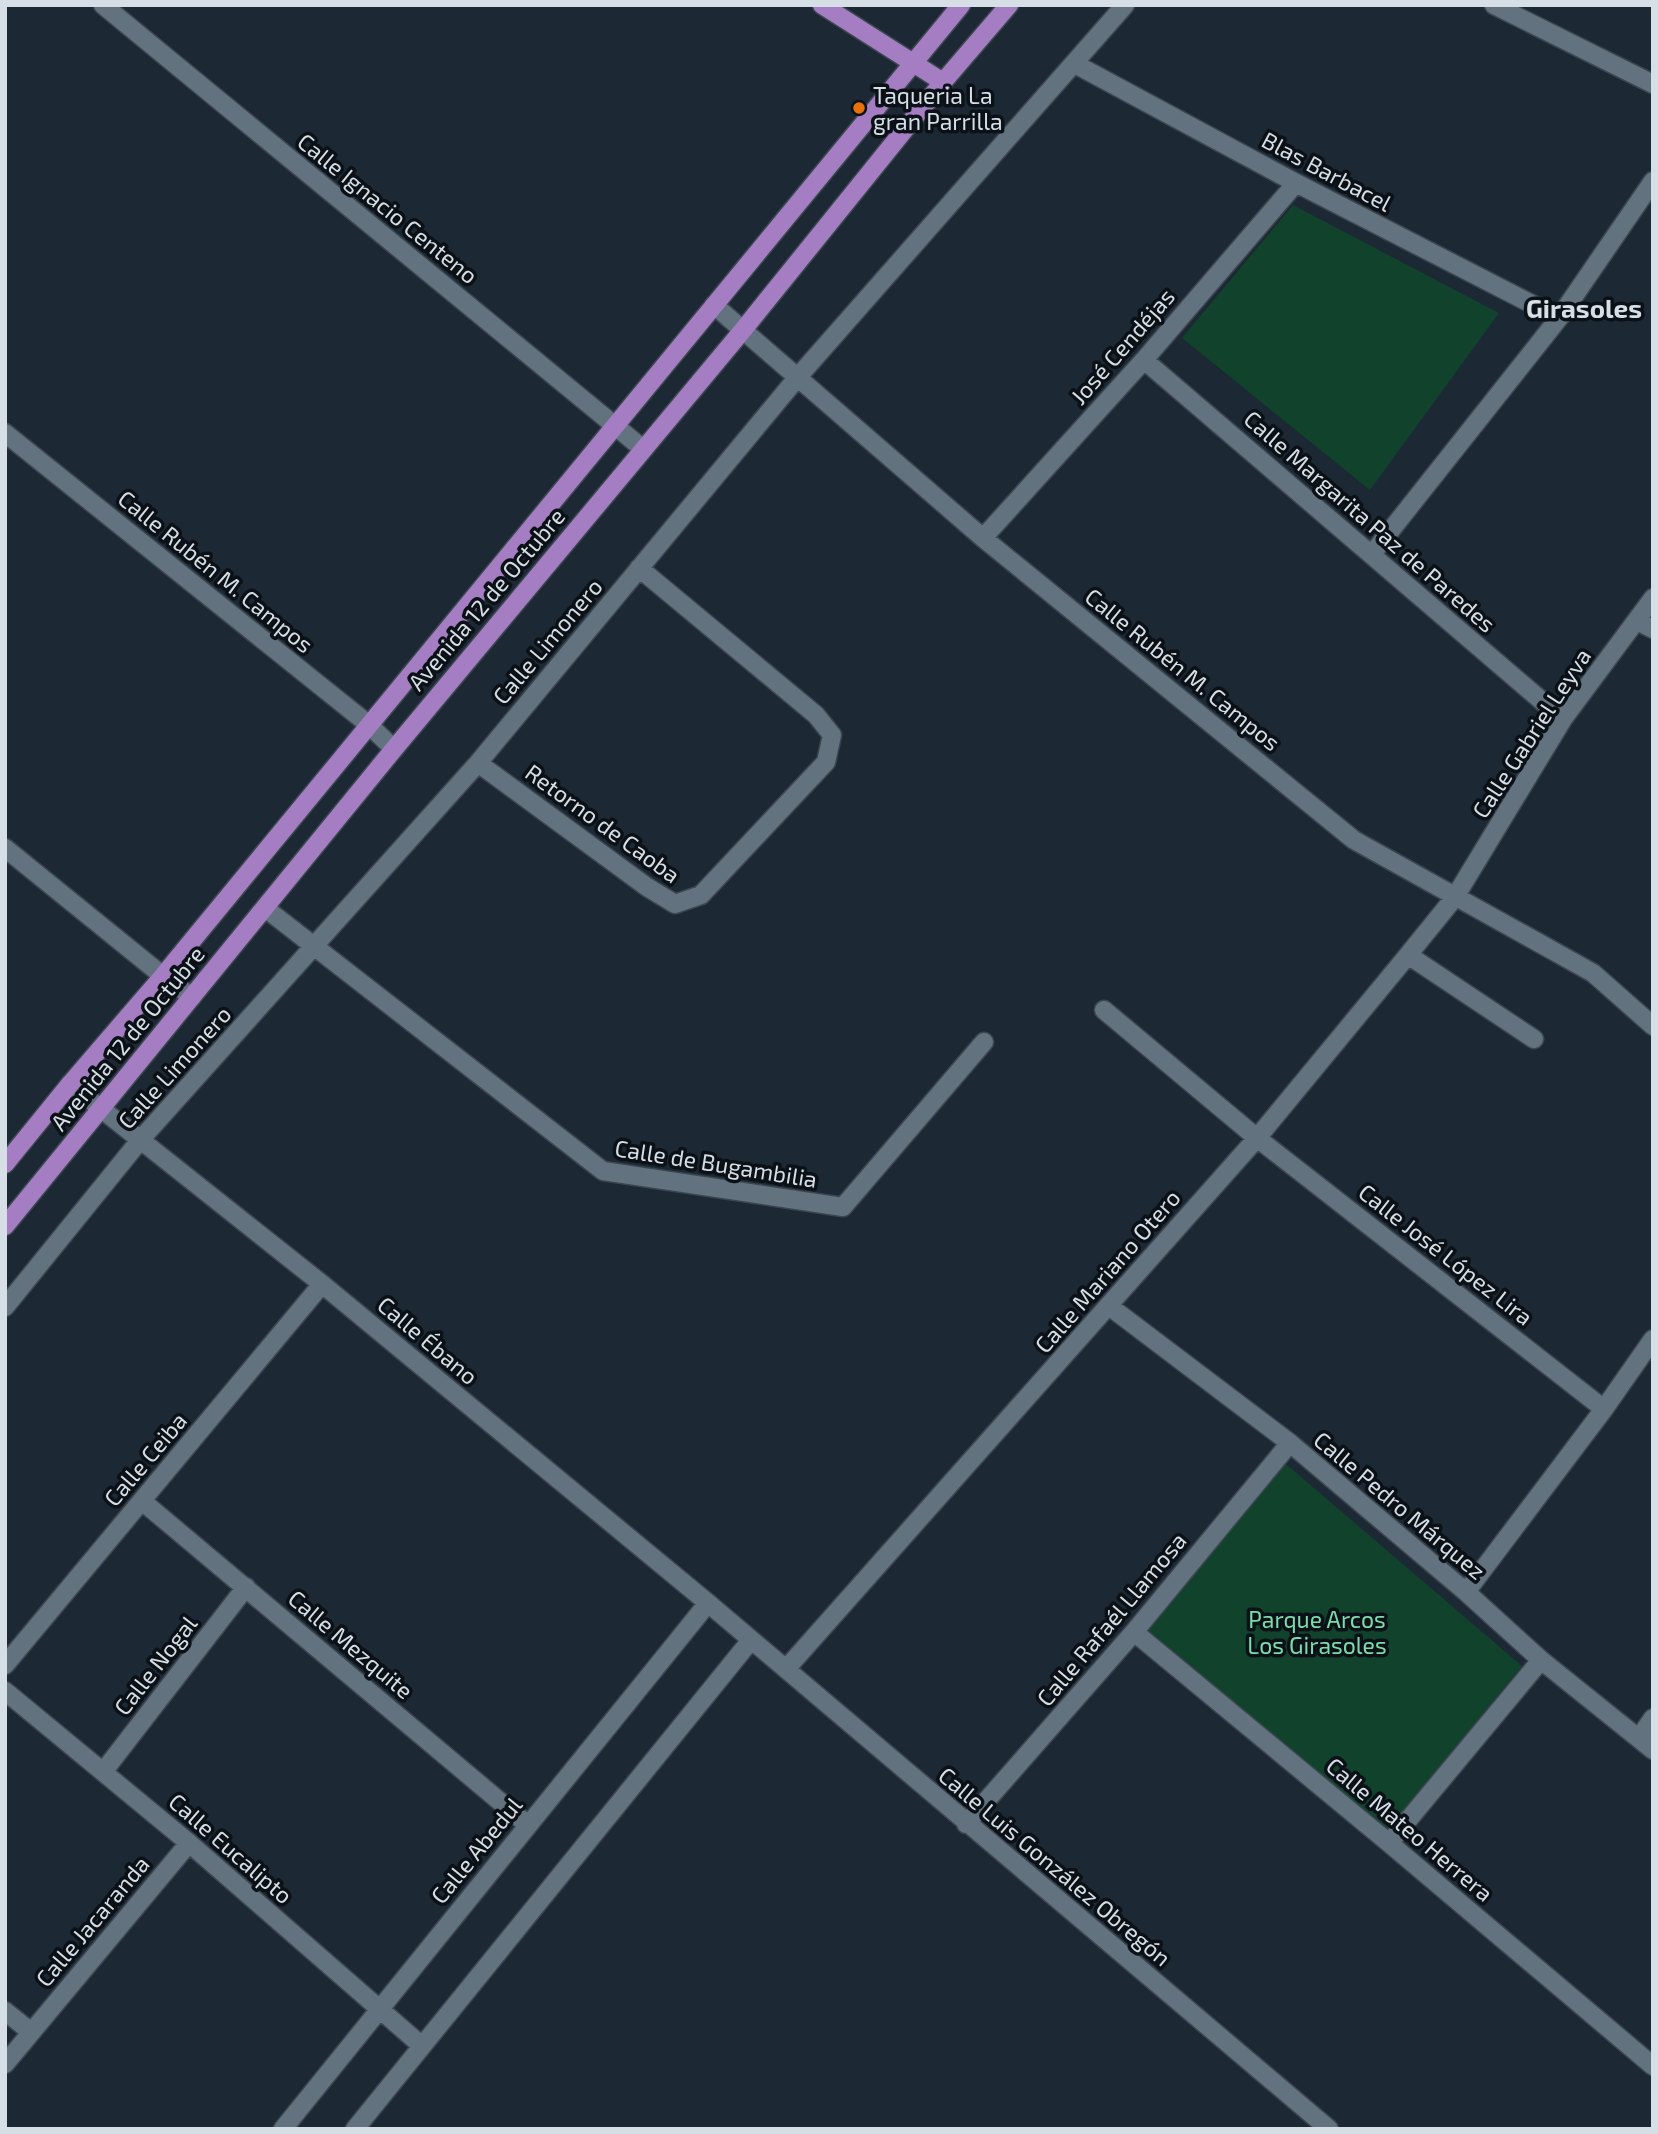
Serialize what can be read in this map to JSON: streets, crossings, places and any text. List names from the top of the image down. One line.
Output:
{"streets":{"main road":["Avenida 12 de Octubre"],"street":["Blas Barbacel","Calle Ignacio Centeno","José Cendéjas","Calle Margarita Paz de Paredes","Calle Rubén M. Campos","Calle Limonero","Calle Gabriel Leyva","Retorno de Caoba","Calle de Bugambilia","Calle José López Lira","Calle Mariano Otero","Calle Ébano","Calle Ceiba","Calle Pedro Márquez","Calle Rafaél Llamosa","Calle Mezquite","Calle Nogal","Calle Mateo Herrera","Calle Eucalipto","Calle Abedul","Calle Luis González Obregón","Calle Jacaranda"]},"crossings":[["Blas Barbacel","José Cendéjas"],["Blas Barbacel","Calle Limonero"],["Calle Ignacio Centeno","Avenida 12 de Octubre"],["José Cendéjas","Calle Margarita Paz de Paredes"],["José Cendéjas","Calle Rubén M. Campos"],["Calle Margarita Paz de Paredes","Calle Gabriel Leyva"],["Calle Rubén M. Campos","Avenida 12 de Octubre"],["Calle Rubén M. Campos","Calle Limonero"],["Calle Rubén M. Campos","Calle Gabriel Leyva"],["Calle Rubén M. Campos","Calle Mariano Otero"],["Avenida 12 de Octubre","Calle Ébano"],["Calle Limonero","Retorno de Caoba"],["Calle Limonero","Calle de Bugambilia"],["Calle Limonero","Calle Ébano"],["Calle Gabriel Leyva","Calle Mariano Otero"],["Calle José López Lira","Calle Mariano Otero"],["Calle Mariano Otero","Calle Pedro Márquez"],["Calle Mariano Otero","Calle Luis González Obregón"],["Calle Ébano","Calle Ceiba"],["Calle Ébano","Calle Abedul"],["Calle Ébano","Calle Luis González Obregón"],["Calle Ceiba","Calle Mezquite"],["Calle Pedro Márquez","Calle Rafaél Llamosa"],["Calle Rafaél Llamosa","Calle Mateo Herrera"],["Calle Rafaél Llamosa","Calle Luis González Obregón"],["Calle Mezquite","Calle Nogal"],["Calle Mezquite","Calle Abedul"],["Calle Nogal","Calle Eucalipto"],["Calle Eucalipto","Calle Abedul"],["Calle Eucalipto","Calle Jacaranda"]],"districts":["Girasoles"],"parks":["Parque Arcos Los Girasoles"],"places":["Taqueria La gran Parrilla"]}
